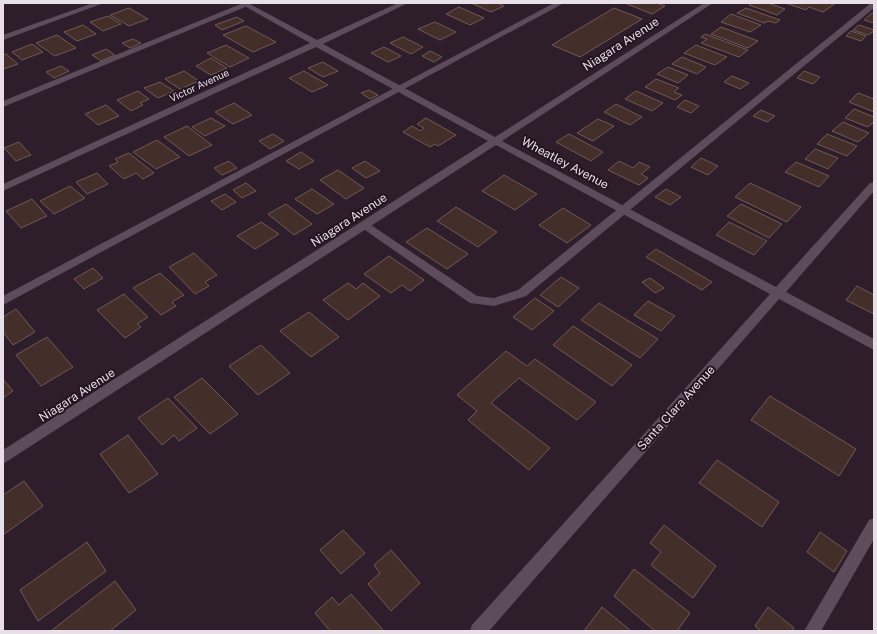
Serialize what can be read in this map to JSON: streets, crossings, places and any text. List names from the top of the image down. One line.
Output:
{"streets":{"street":["Niagara Avenue","Victor Avenue","Wheatley Avenue","Santa Clara Avenue"]},"crossings":[["Niagara Avenue","Wheatley Avenue"],["Victor Avenue","Wheatley Avenue"],["Wheatley Avenue","Santa Clara Avenue"]]}
